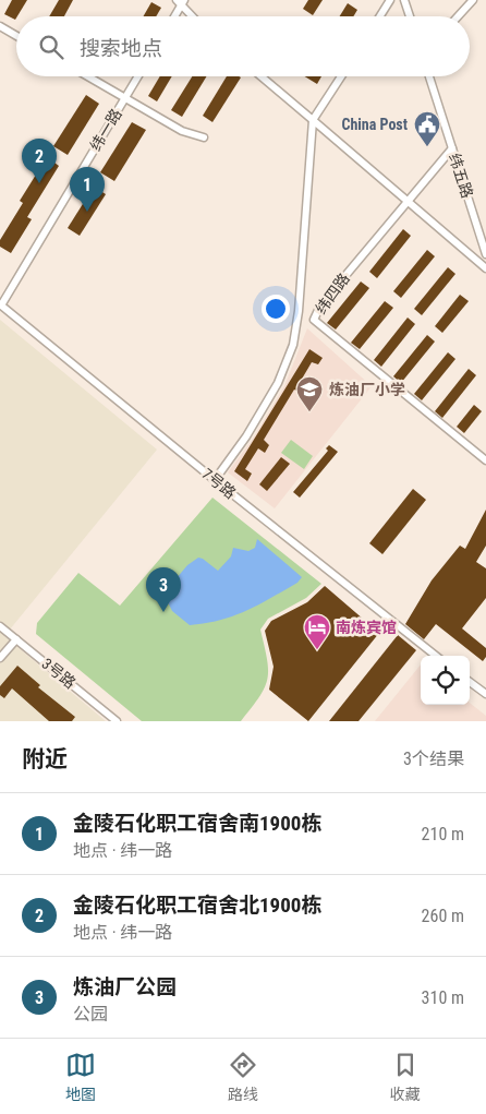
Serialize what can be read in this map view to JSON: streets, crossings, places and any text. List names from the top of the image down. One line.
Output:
{"streets":{"street":["纬一路","纬五路","纬四路","7号路","3号路"]},"crossings":[["纬一路","7号路"],["纬五路","纬四路"]],"places":{"public building":["China Post"],"school or university":["炼油厂小学"],"hotel":["南炼宾馆"]},"page":{"search":"搜索地点","pins":["2","1","3"],"heading":["附近","3个结果"],"list":[{"mark":"1","name":"金陵石化职工宿舍南1900栋","note":"地点 · 纬一路","value":"210 m"},{"mark":"2","name":"金陵石化职工宿舍北1900栋","note":"地点 · 纬一路","value":"260 m"},{"mark":"3","name":"炼油厂公园","note":"公园","value":"310 m"}],"nav":["地图","路线","收藏"]}}
